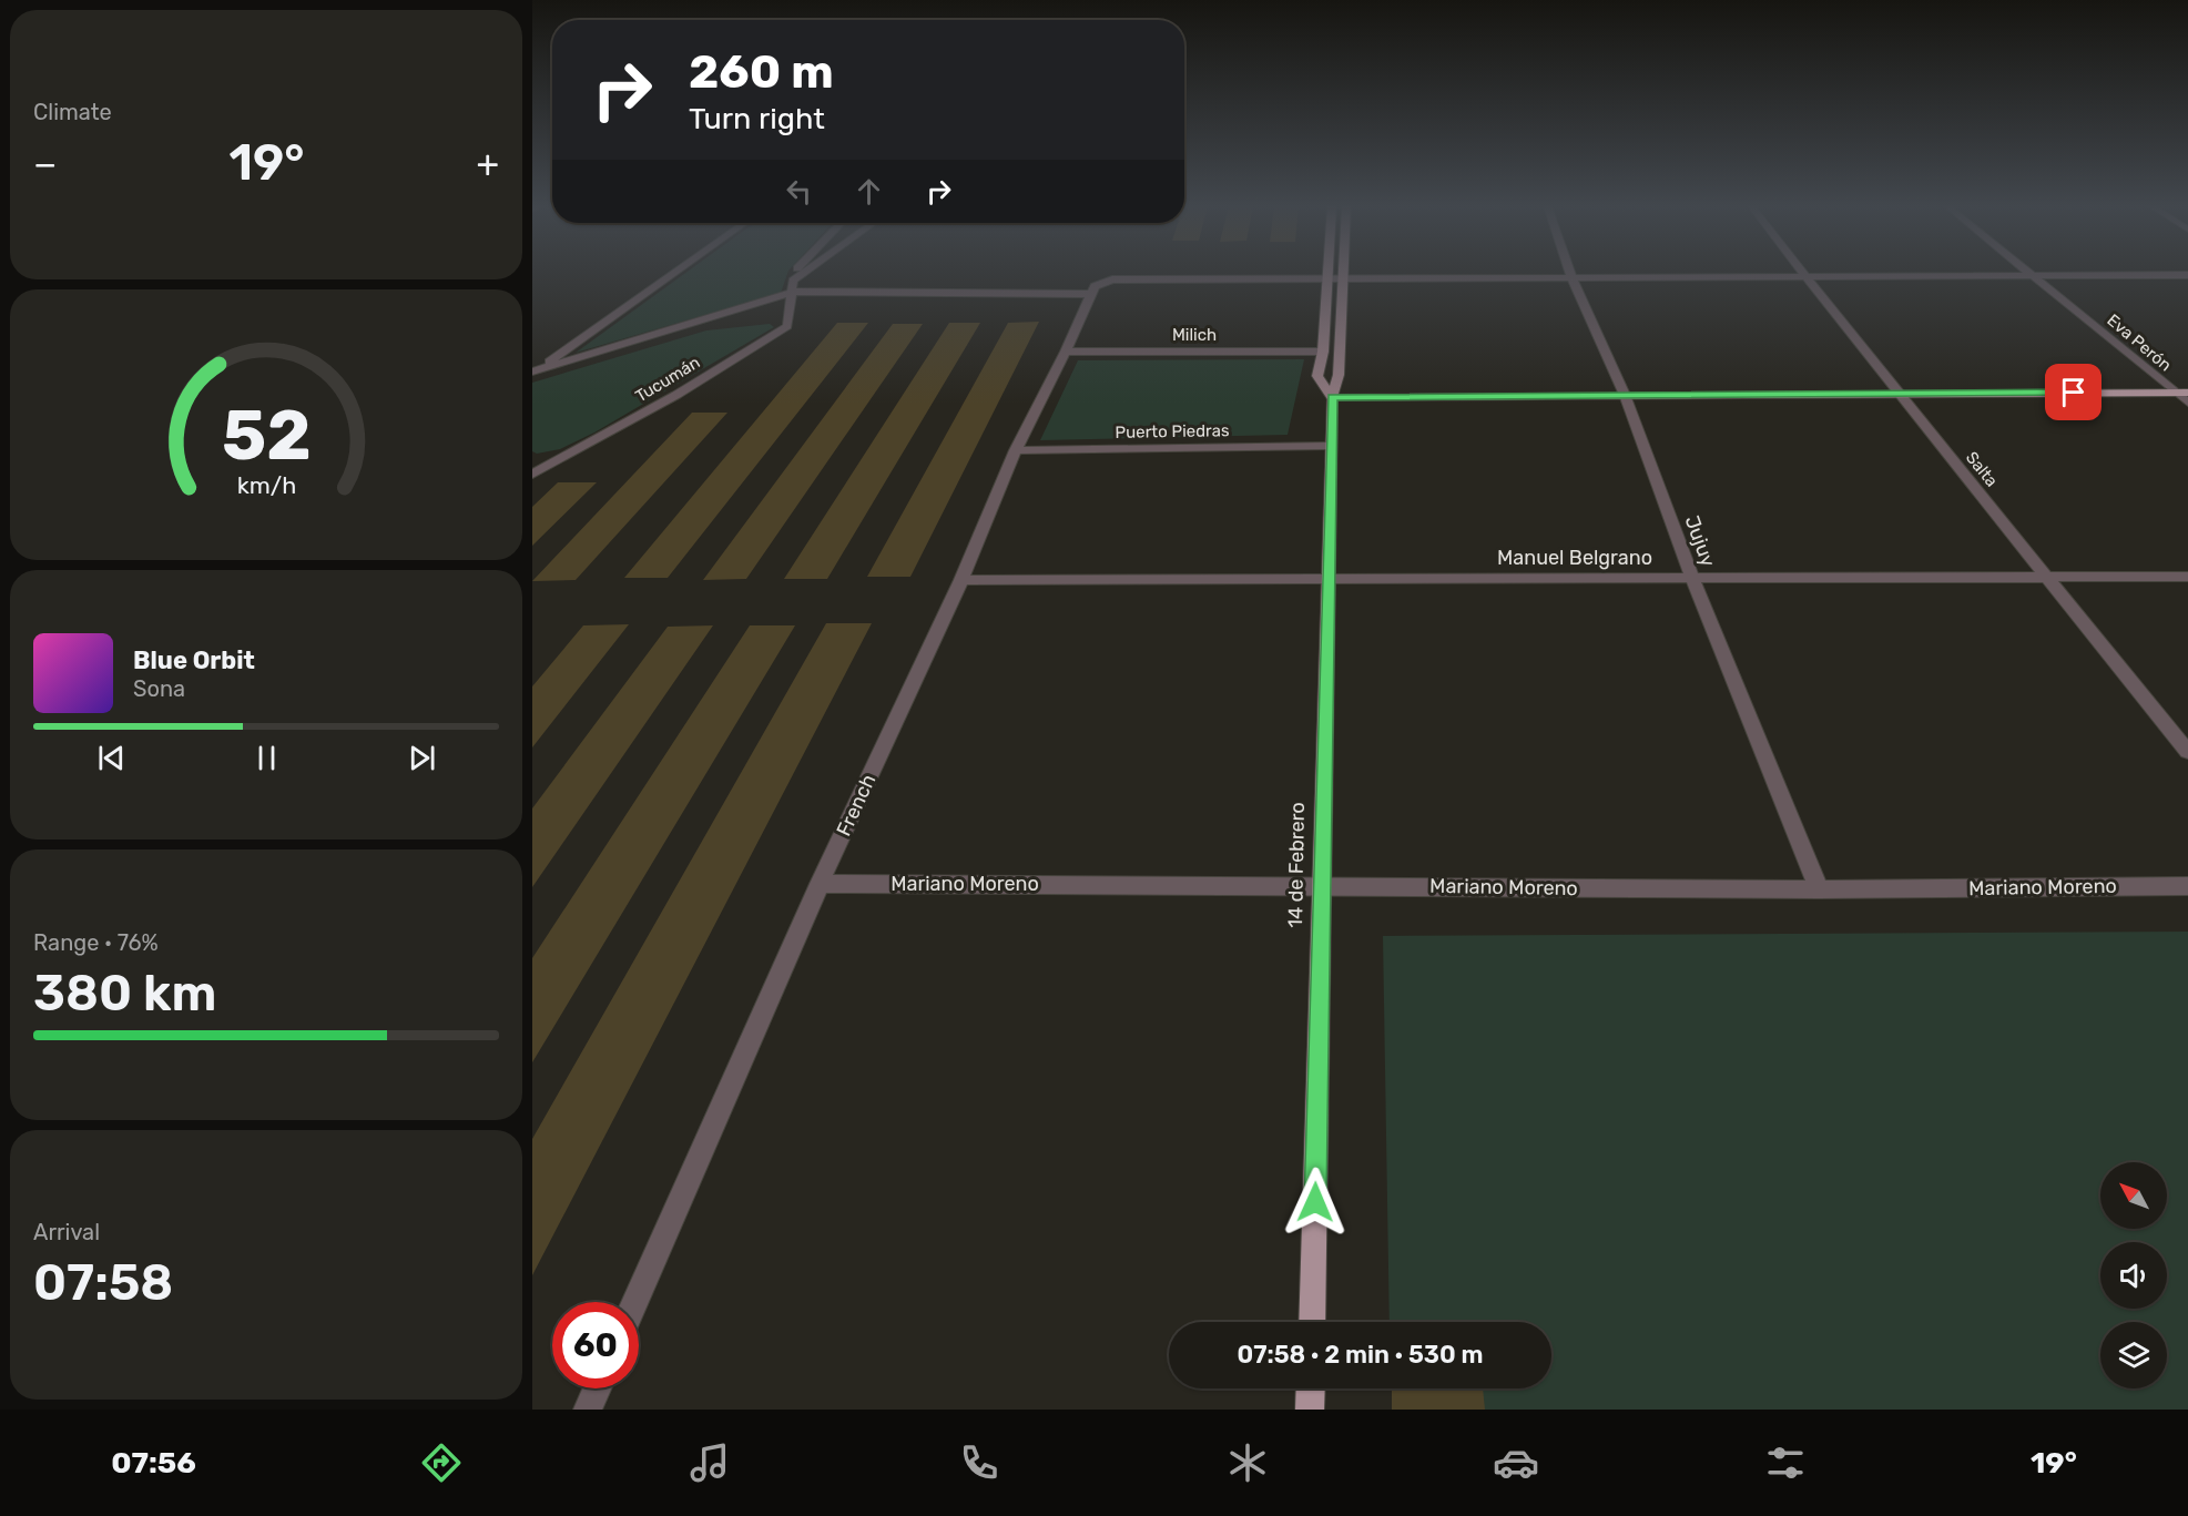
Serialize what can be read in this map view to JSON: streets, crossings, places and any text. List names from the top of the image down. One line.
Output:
{"streets":{"main road":["14 de Febrero"],"street":["Milich","Eva Perón","Tucumán","Puerto Piedras","Salta","Jujuy","Manuel Belgrano","French","Mariano Moreno"]},"crossings":[["Milich","French"],["Milich","14 de Febrero"],["Puerto Piedras","French"],["Puerto Piedras","14 de Febrero"],["Salta","Manuel Belgrano"],["Jujuy","Manuel Belgrano"],["Jujuy","Mariano Moreno"],["Manuel Belgrano","French"],["Manuel Belgrano","14 de Febrero"],["French","Mariano Moreno"],["14 de Febrero","Mariano Moreno"]],"north":"top left","page":{"tile":["Climate",["Range · 76%","380 km"],["Arrival","07:58"]],"turn":["260 m","Turn right"],"heat":["−","19°","+"],"song":["Blue Orbit","Sona"],"limit":"60","trip":"07:58 · 2 min · 530 m","tabs":["07:56","19°"],"gauge":["52","km/h"]}}
